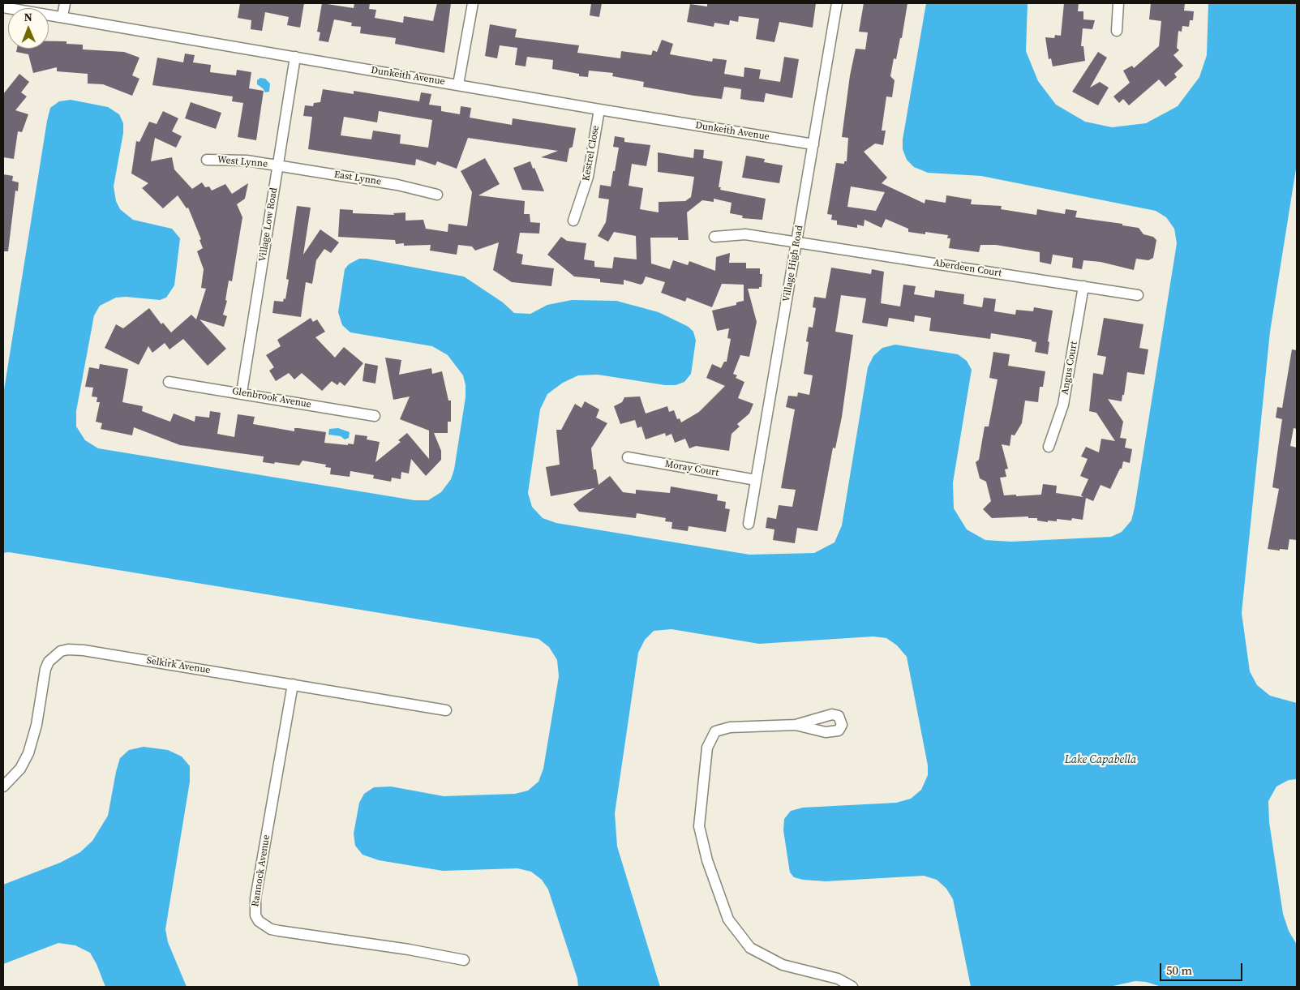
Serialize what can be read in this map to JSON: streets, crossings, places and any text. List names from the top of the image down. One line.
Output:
{"streets":{"street":["Dunkeith Avenue","Kestrel Close","West Lynne","East Lynne","Village Low Road","Village High Road","Aberdeen Court","Angus Court","Glenbrook Avenue","Moray Court","Selkirk Avenue","Rannock Avenue"]},"crossings":[["Dunkeith Avenue","Kestrel Close"],["Dunkeith Avenue","Village Low Road"],["Dunkeith Avenue","Village High Road"],["West Lynne","East Lynne"],["West Lynne","Village Low Road"],["East Lynne","Village Low Road"],["Village Low Road","Glenbrook Avenue"],["Village High Road","Aberdeen Court"],["Village High Road","Moray Court"],["Aberdeen Court","Angus Court"],["Selkirk Avenue","Rannock Avenue"]],"water":["Lake Capabella"],"scale_bar":"50 m","north":"top"}
